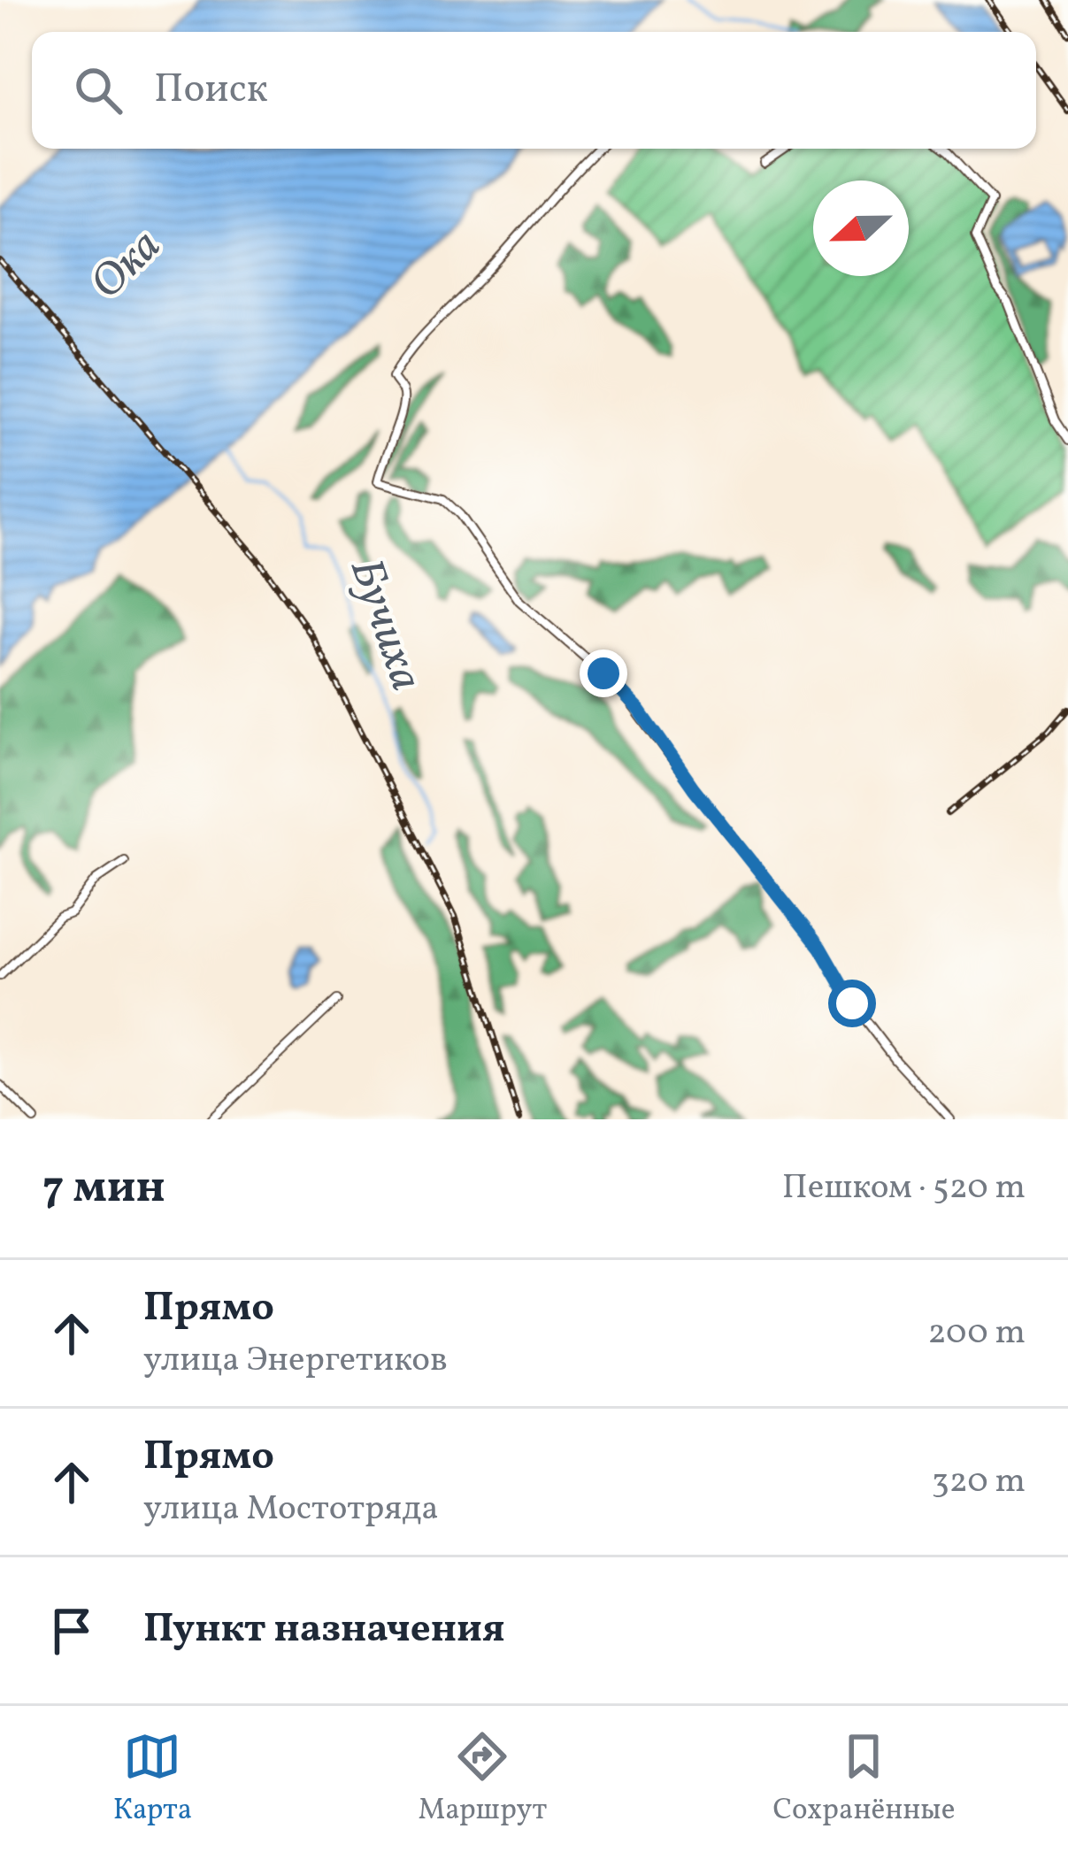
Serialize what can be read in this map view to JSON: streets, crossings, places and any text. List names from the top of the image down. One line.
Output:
{"water":["Ока","Бучиха"],"north":"left","page":{"search":"Поиск","heading":["7 мин","Пешком · 520 m"],"list":[["Прямо","улица Энергетиков","200 m"],["Прямо","улица Мостотряда","320 m"],"Пункт назначения"],"nav":["Карта","Маршрут","Сохранённые"]}}
